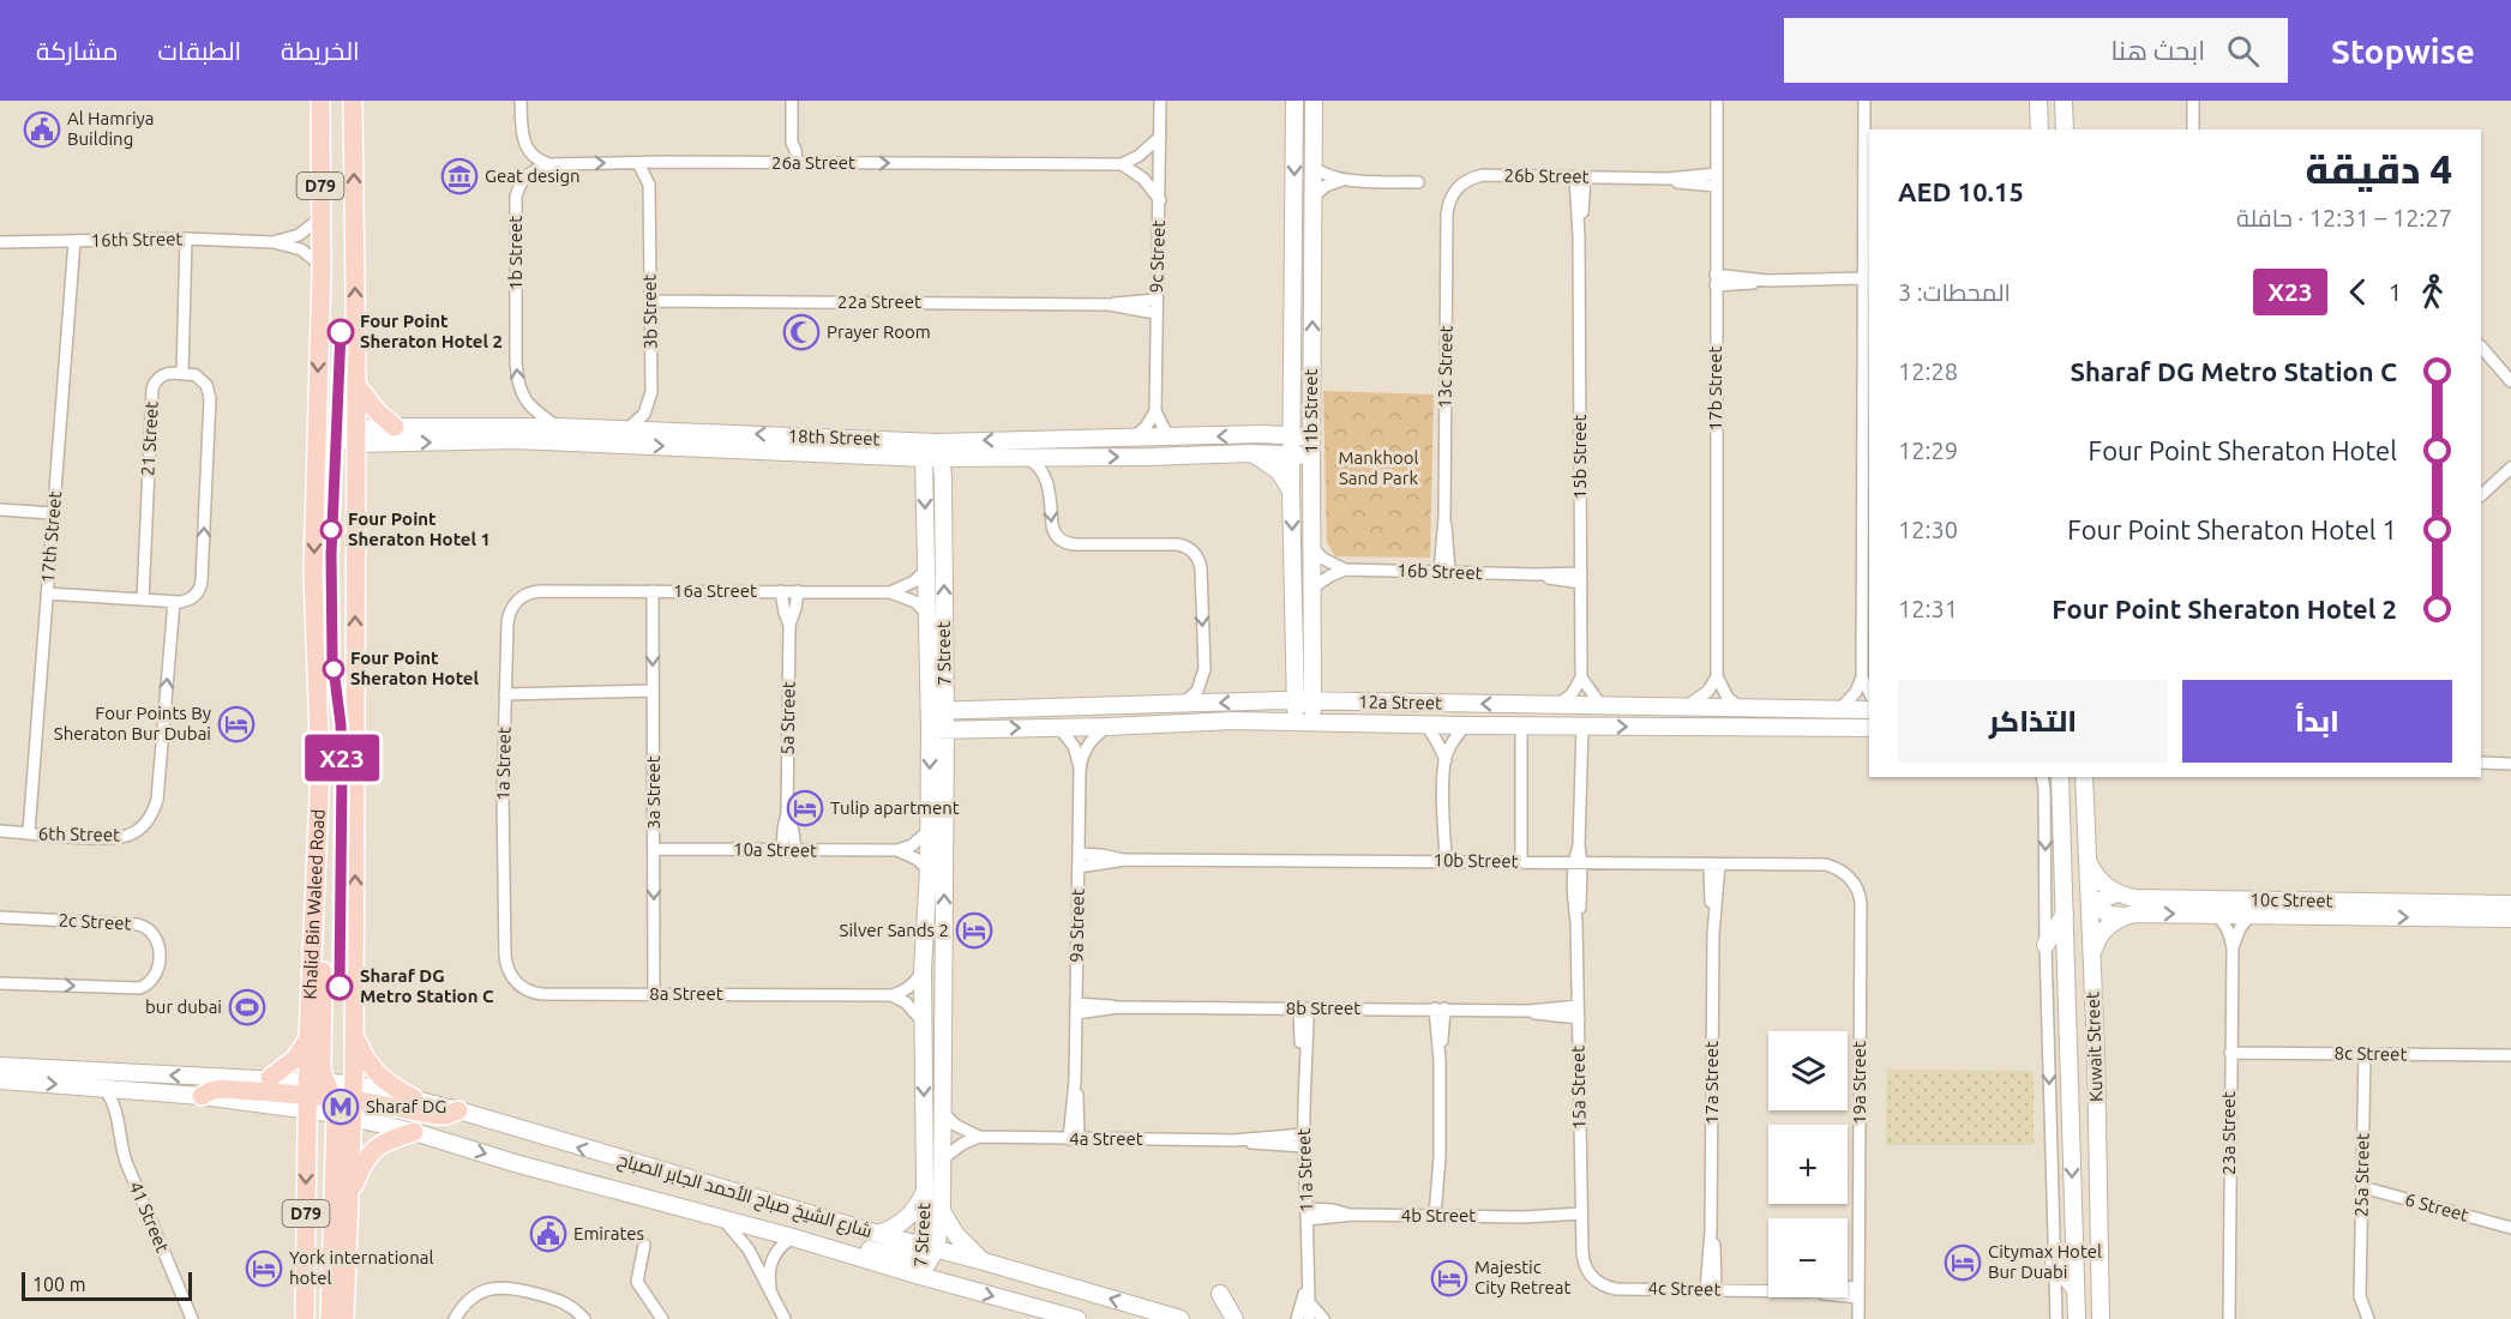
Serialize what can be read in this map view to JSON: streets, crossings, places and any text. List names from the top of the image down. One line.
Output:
{"streets":{"main road":["D79","Khalid Bin Waleed Road"],"street":["26a Street","26b Street","16th Street","1b Street","9c Street","22a Street","3b Street","13c Street","17b Street","11b Street","18th Street","21 Street","15b Street","17th Street","16b Street","16a Street","7 Street","12a Street","5a Street","1a Street","3a Street","6th Street","10a Street","10b Street","10c Street","2c Street","9a Street","8a Street","8b Street","Kuwait Street","8c Street","17a Street","19a Street","15a Street","23a Street","4a Street","11a Street","25a Street","شارع الشيخ صباح الأحمد الجابر الصباح","6 Street","4b Street","41 Street","4c Street"]},"crossings":[["26a Street","1b Street"],["26a Street","3b Street"],["26b Street","13c Street"],["26b Street","17b Street"],["26b Street","15b Street"],["16th Street","17th Street"],["16th Street","Khalid Bin Waleed Road"],["1b Street","18th Street"],["9c Street","22a Street"],["9c Street","18th Street"],["22a Street","3b Street"],["3b Street","18th Street"],["13c Street","16b Street"],["11b Street","18th Street"],["11b Street","12a Street"],["18th Street","7 Street"],["18th Street","Khalid Bin Waleed Road"],["15b Street","16b Street"],["17th Street","6th Street"],["16a Street","7 Street"],["16a Street","5a Street"],["16a Street","1a Street"],["16a Street","3a Street"],["7 Street","12a Street"],["7 Street","10a Street"],["7 Street","شارع الشيخ صباح الأحمد الجابر الصباح"],["12a Street","9a Street"],["12a Street","15a Street"],["5a Street","10a Street"],["1a Street","8a Street"],["3a Street","10a Street"],["3a Street","8a Street"],["10b Street","9a Street"],["10b Street","17a Street"],["10b Street","19a Street"],["10b Street","15a Street"],["10c Street","23a Street"],["Khalid Bin Waleed Road","شارع الشيخ صباح الأحمد الجابر الصباح"],["9a Street","8b Street"],["9a Street","4a Street"],["8b Street","15a Street"],["8b Street","11a Street"],["8c Street","23a Street"],["8c Street","25a Street"],["17a Street","4c Street"],["19a Street","4c Street"],["15a Street","4b Street"],["15a Street","4c Street"],["4a Street","11a Street"],["11a Street","4b Street"],["25a Street","6 Street"]],"one_way":["26a Street","1b Street","3a Street"],"parks":["Mankhool Sand Park"],"places":{"public building":["Al Hamriya Building","Emirates"],"museum":["Geat design"],"other":["Four Point Sheraton Hotel 2","Four Point Sheraton Hotel 1","Four Point Sheraton Hotel","Sharaf DG Metro Station C"],"mosque":["Prayer Room"],"hotel":["Four Points By Sheraton Bur Dubai","Tulip apartment","Silver Sands 2","Citymax Hotel Bur Duabi","York international hotel","Majestic City Retreat"],"sports":["bur dubai"],"metro station":["Sharaf DG"]},"lines":["bus line X23"],"scale_bar":"100 m","page":{"header":"Stopwise","search":"ابحث هنا","nav":["الخريطة","الطبقات","مشاركة"],"on_map":"X23","heading":["4 دقيقة","12:27 – 12:31 · حافلة","AED 10.15"],"legs":["1","X23","المحطات: 3"],"list":[{"name":"Sharaf DG Metro Station C","value":"12:28"},{"name":"Four Point Sheraton Hotel","value":"12:29"},{"name":"Four Point Sheraton Hotel 1","value":"12:30"},{"name":"Four Point Sheraton Hotel 2","value":"12:31"}],"buttons":["ابدأ","التذاكر"],"map_buttons":["+","−"],"scale":"100 m"}}
